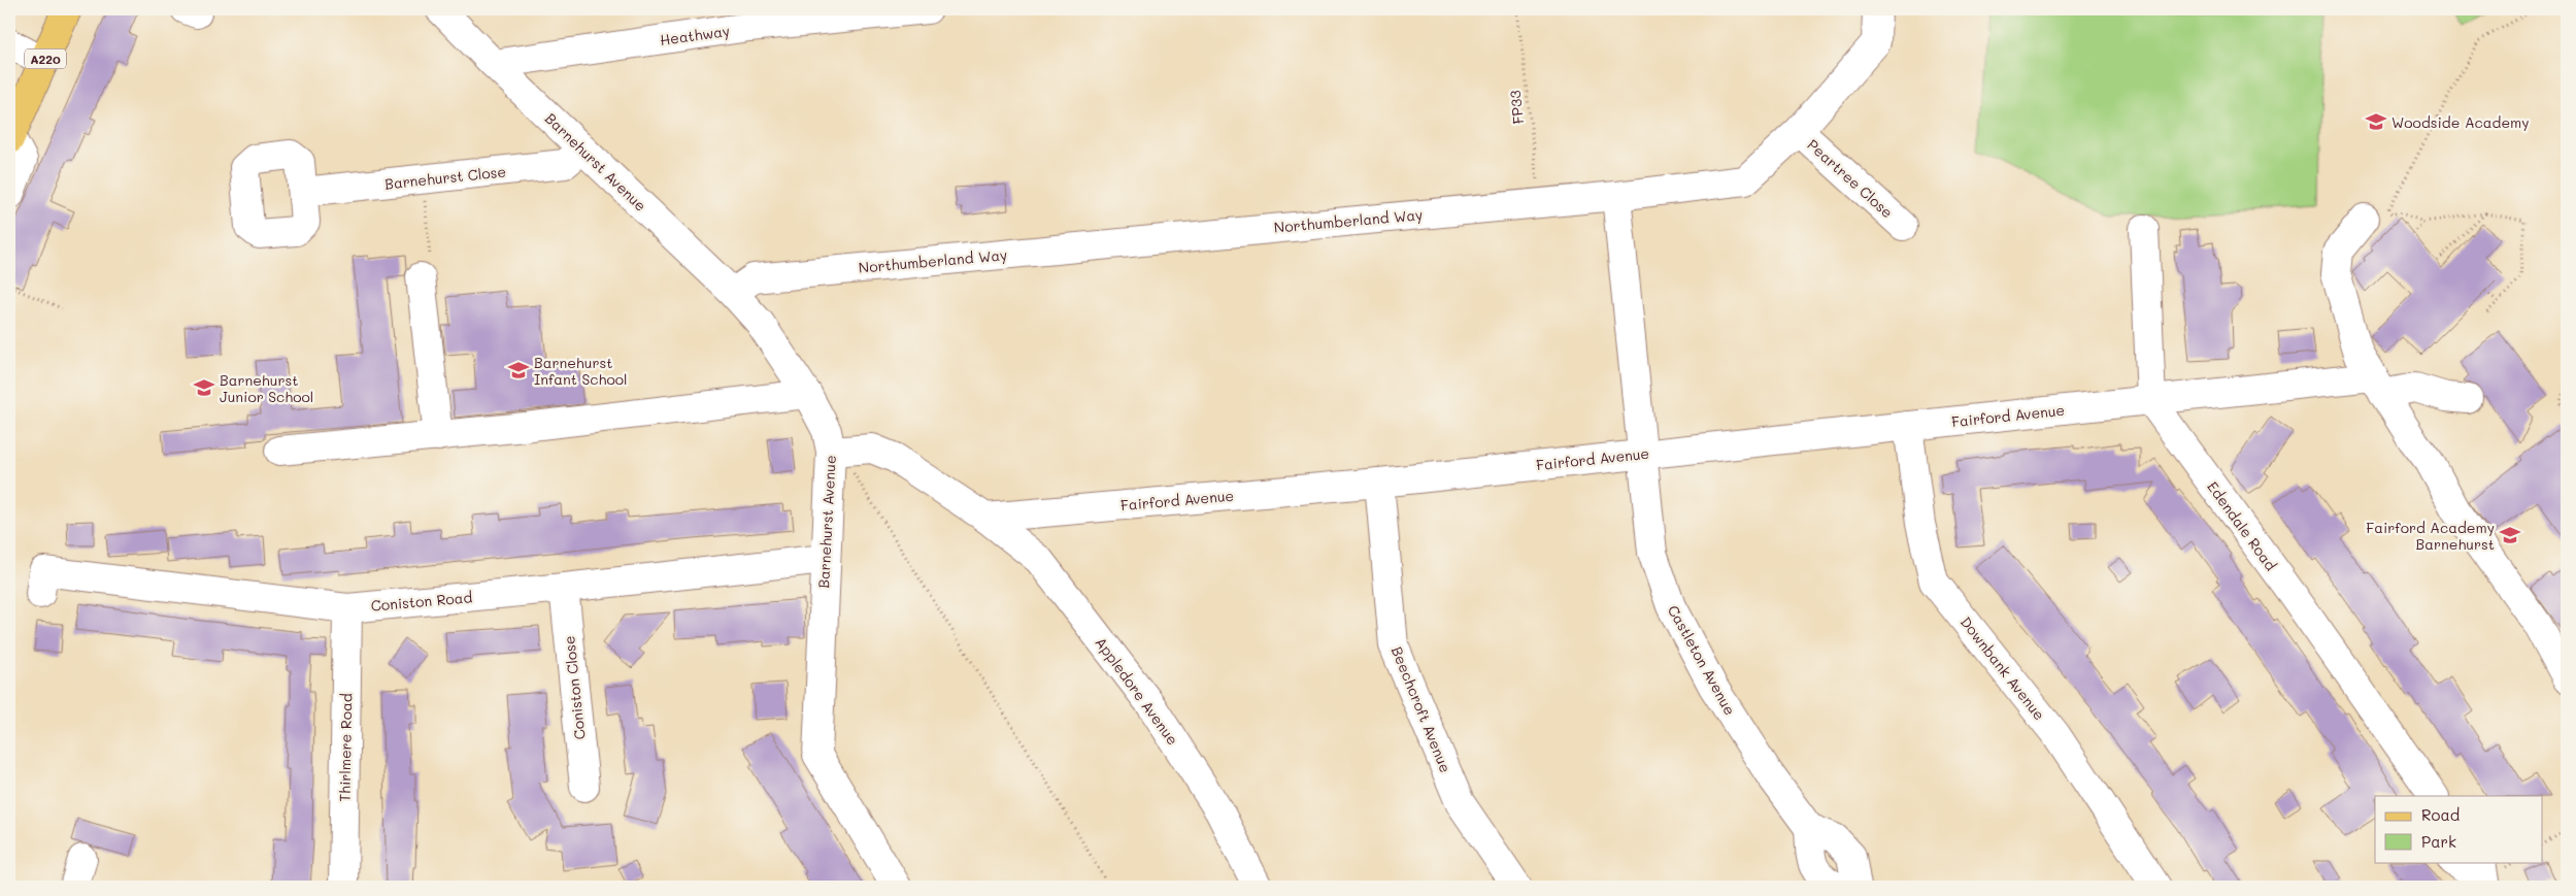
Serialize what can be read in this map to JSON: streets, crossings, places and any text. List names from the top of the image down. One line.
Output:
{"streets":{"main road":["A220"],"street":["Heathway","Barnehurst Avenue","Barnehurst Close","Peartree Close","Northumberland Way","Fairford Avenue","Edendale Road","Coniston Road","Castleton Avenue","Downbank Avenue","Coniston Close","Appledore Avenue","Beechcroft Avenue","Thirlmere Road"],"path":["FP33"]},"crossings":[["Heathway","Barnehurst Avenue"],["FP33","Northumberland Way"],["Barnehurst Avenue","Barnehurst Close"],["Barnehurst Avenue","Northumberland Way"],["Barnehurst Avenue","Coniston Road"],["Peartree Close","Northumberland Way"],["Northumberland Way","Castleton Avenue"],["Fairford Avenue","Edendale Road"],["Fairford Avenue","Castleton Avenue"],["Fairford Avenue","Downbank Avenue"],["Fairford Avenue","Appledore Avenue"],["Fairford Avenue","Beechcroft Avenue"],["Coniston Road","Coniston Close"],["Coniston Road","Thirlmere Road"]],"places":{"school or university":["Woodside Academy","Barnehurst Infant School","Barnehurst Junior School","Fairford Academy Barnehurst"]},"legend":["Road","Park"]}
